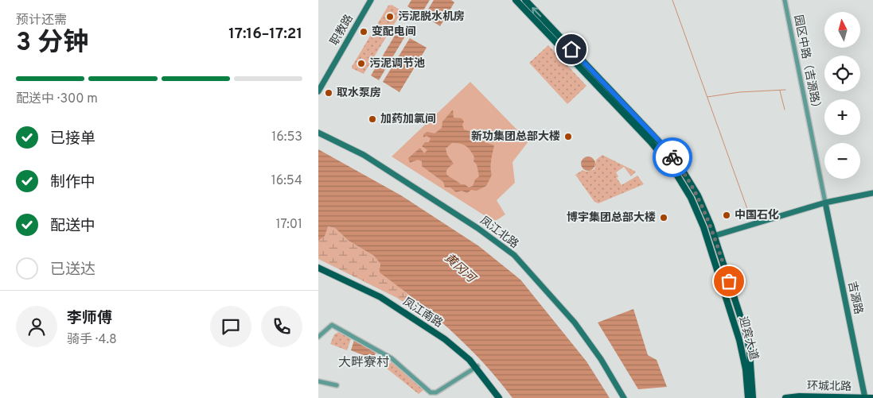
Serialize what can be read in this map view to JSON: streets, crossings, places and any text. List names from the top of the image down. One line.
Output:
{"streets":{"main road":["凤江南路","迎宾大道","环城北路"],"street":["职教路","园区中路（吉源路）","凤江北路","吉源路"]},"crossings":[["园区中路（吉源路）","吉源路"],["吉源路","环城北路"]],"districts":["大畔寮村"],"water":["黄冈河"],"places":["污泥脱水机房","变配电间","污泥调节池","取水泵房","加药加氯间","新功集团总部大楼","中国石化","博宇集团总部大楼"],"north":"top","page":{"heading":["3 分钟","预计还需","17:16–17:21"],"panel":["李师傅","骑手 · 4.8"],"map_buttons":["+","−"],"bar":"配送中 · 300 m","list":[["已接单","16:53"],["制作中","16:54"],["配送中","17:01"],"已送达"]}}
